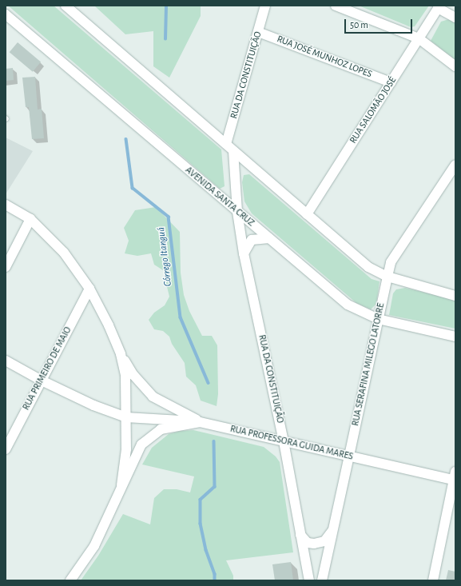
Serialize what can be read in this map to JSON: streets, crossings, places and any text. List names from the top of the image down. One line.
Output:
{"streets":{"street":["RUA JOSÉ MUNHOZ LOPES","RUA DA CONSTITUIÇÃO","RUA SALOMÃO JOSÉ","AVENIDA SANTA CRUZ","RUA SERAFINA MILEGO LATORRE","RUA PRIMEIRO DE MAIO","RUA PROFESSORA GUIDA MARES"]},"crossings":[["RUA JOSÉ MUNHOZ LOPES","RUA DA CONSTITUIÇÃO"],["RUA JOSÉ MUNHOZ LOPES","RUA SALOMÃO JOSÉ"],["RUA DA CONSTITUIÇÃO","AVENIDA SANTA CRUZ"],["RUA DA CONSTITUIÇÃO","RUA PROFESSORA GUIDA MARES"],["AVENIDA SANTA CRUZ","RUA SERAFINA MILEGO LATORRE"],["RUA SERAFINA MILEGO LATORRE","RUA PROFESSORA GUIDA MARES"],["RUA PRIMEIRO DE MAIO","RUA PROFESSORA GUIDA MARES"]],"water":["Córrego Itanguá"],"scale_bar":"50 m"}
